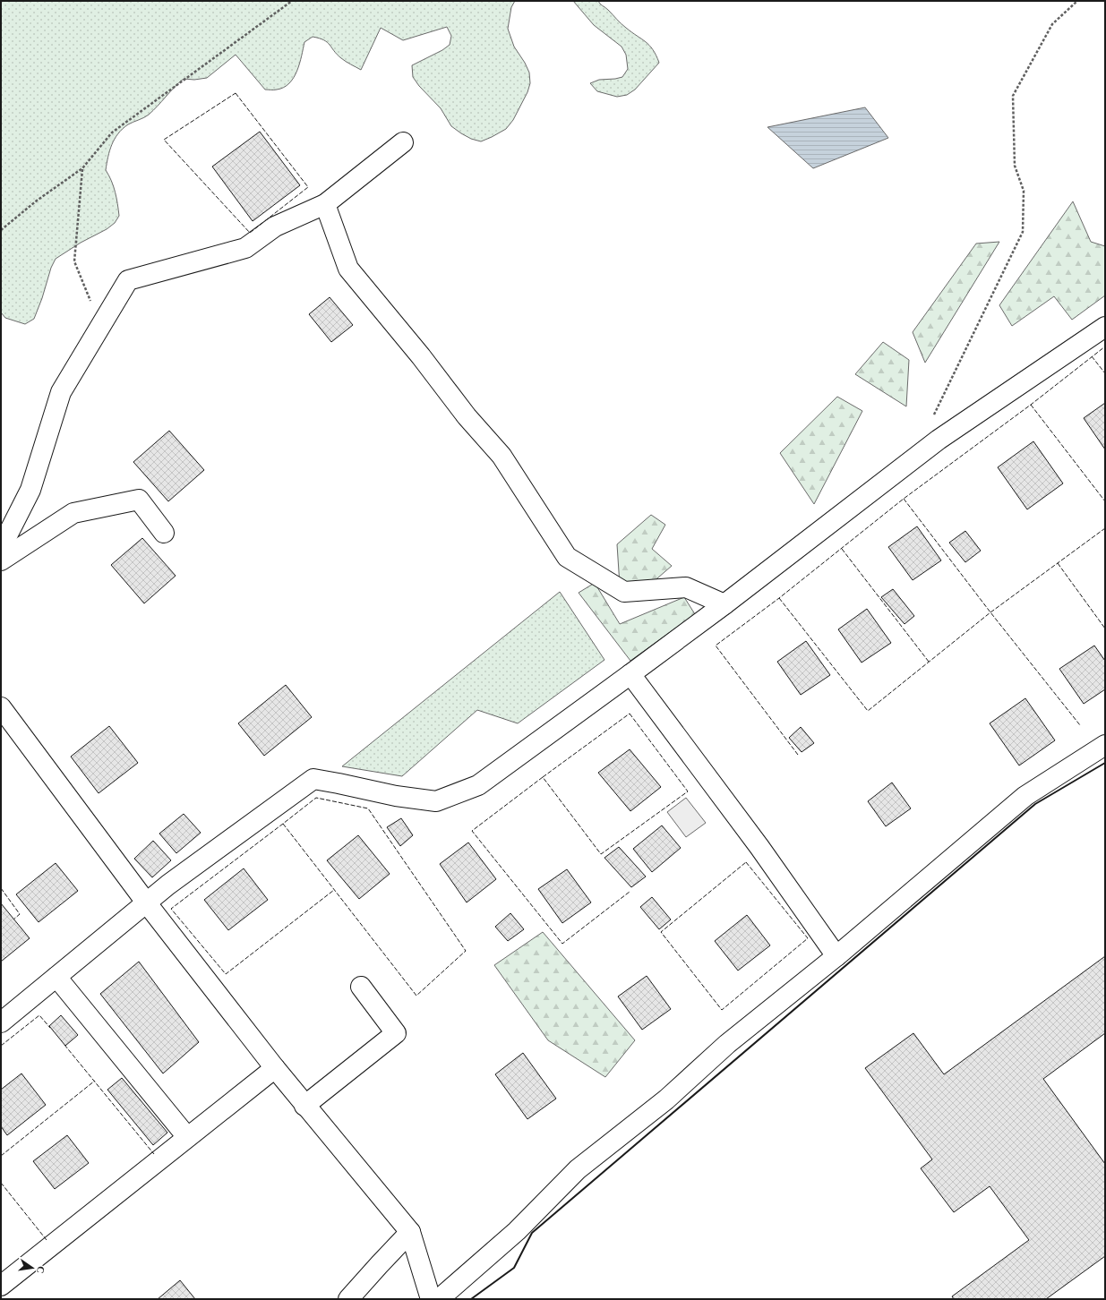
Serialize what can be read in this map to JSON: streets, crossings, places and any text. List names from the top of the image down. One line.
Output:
{"north":"right"}
